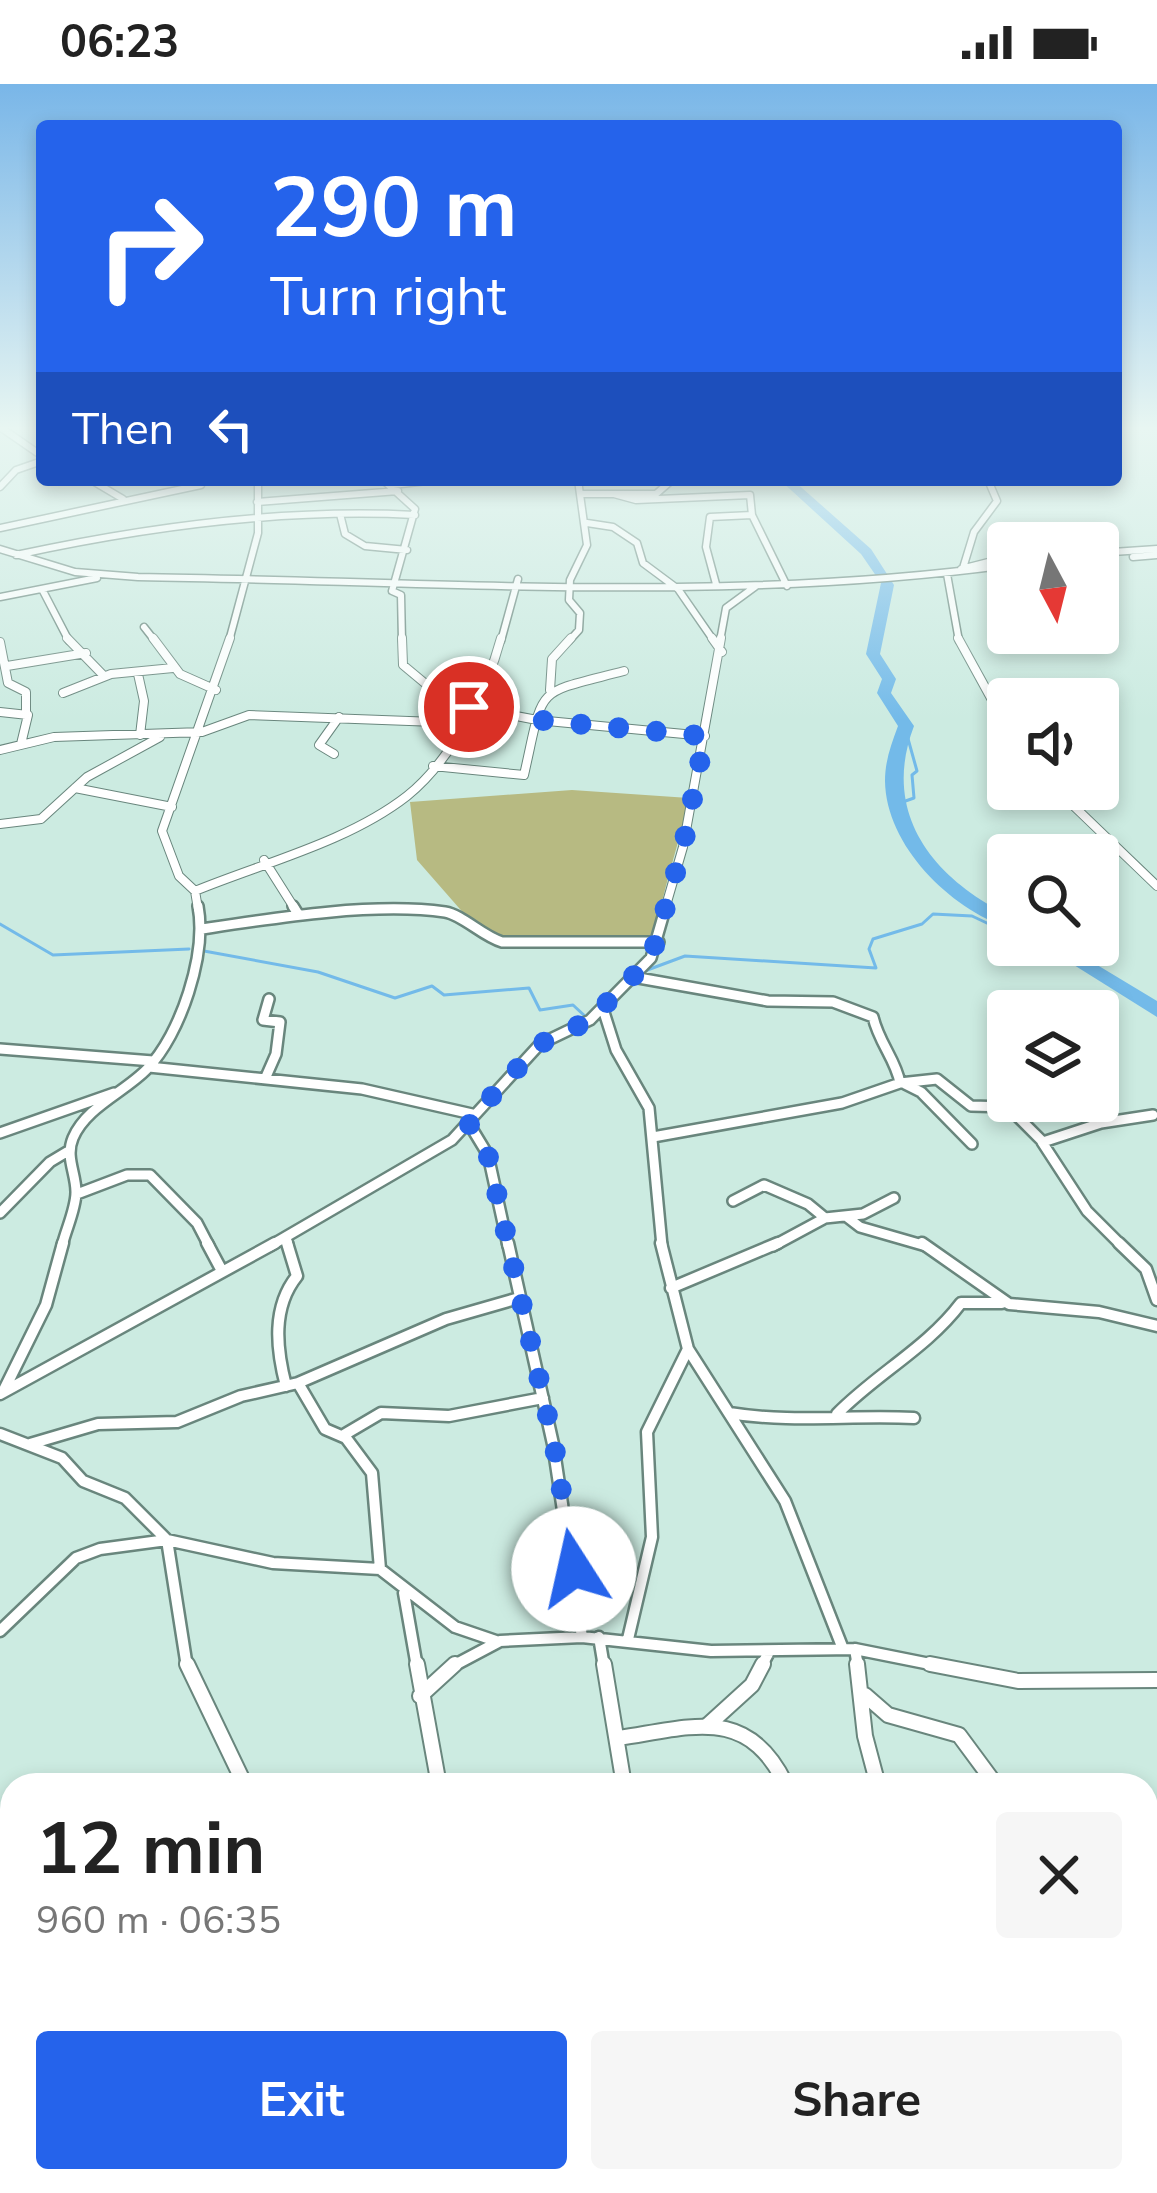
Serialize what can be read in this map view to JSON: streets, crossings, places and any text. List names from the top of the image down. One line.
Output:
{"north":"bottom","page":{"status":"06:23","turn":["290 m","Turn right"],"then":"Then","heading":["12 min","960 m · 06:35"],"buttons":["Exit","Share"]}}
